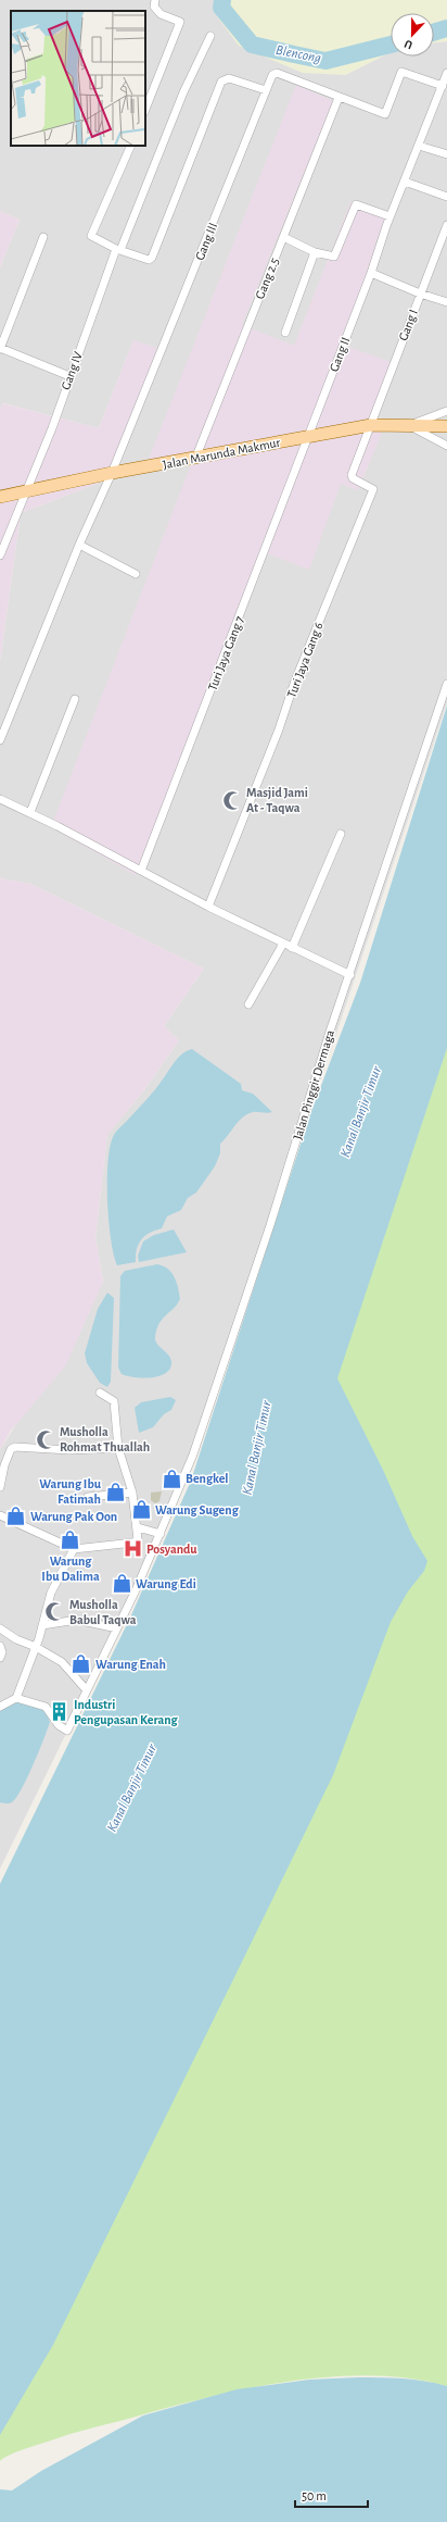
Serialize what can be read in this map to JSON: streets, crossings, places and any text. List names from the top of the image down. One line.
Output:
{"streets":{"main road":["Jalan Marunda Makmur"],"street":["Gang III","Gang 2.5","Gang I","Gang II","Gang IV","Turi Jaya Gang 7","Turi Jaya Gang 6","Jalan Pinggir Dermaga"]},"crossings":[["Gang III","Gang 2.5"],["Gang III","Jalan Marunda Makmur"],["Gang 2.5","Jalan Marunda Makmur"],["Gang I","Jalan Marunda Makmur"],["Gang I","Turi Jaya Gang 6"],["Gang II","Jalan Marunda Makmur"],["Gang II","Turi Jaya Gang 7"],["Gang IV","Jalan Marunda Makmur"],["Jalan Marunda Makmur","Turi Jaya Gang 7"],["Jalan Marunda Makmur","Turi Jaya Gang 6"]],"water":["Blencong","Kanal Banjir Timur"],"places":{"mosque":["Masjid Jami At - Taqwa","Musholla Rohmat Thuallah","Musholla Babul Taqwa"],"shop":["Bengkel","Warung Ibu Fatimah","Warung Sugeng","Warung Pak Oon","Warung Ibu Dalima","Warung Edi","Warung Enah"],"hospital":["Posyandu"],"building":["Industri Pengupasan Kerang"]},"scale_bar":"50 m","north":"bottom"}
